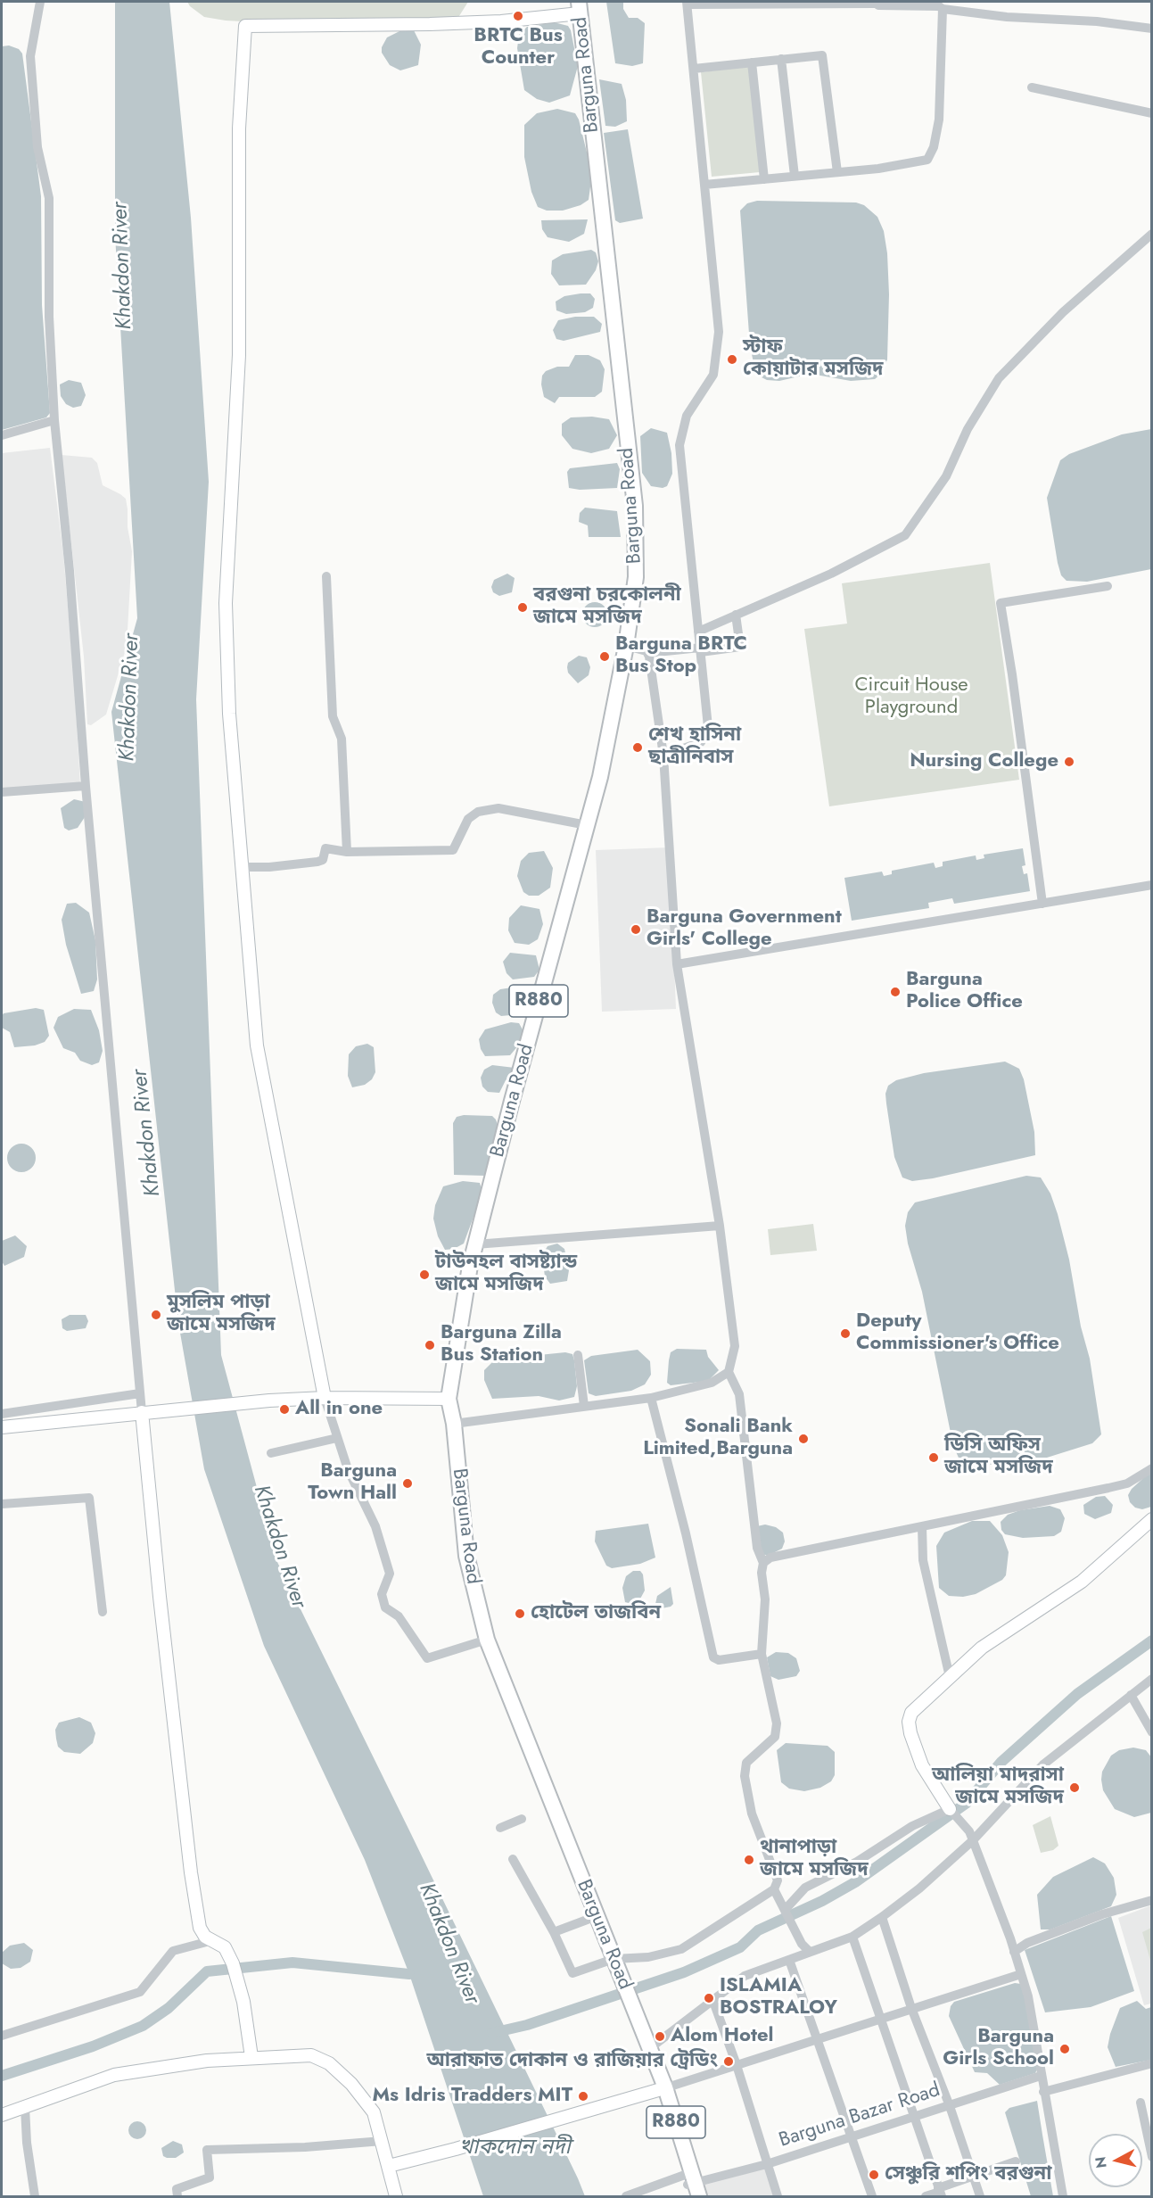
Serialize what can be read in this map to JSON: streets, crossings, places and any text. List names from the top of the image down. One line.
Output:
{"streets":{"main road":["Barguna Road","R880"],"street":["Barguna Bazar Road"]},"crossings":[["Barguna Road","Barguna Bazar Road"]],"water":["Khakdon River","খাকদোন নদী"],"parks":["Circuit House Playground"],"places":["BRTC Bus Counter","স্টাফ কোয়াটার মসজিদ","বরগুনা চরকোলনী জামে মসজিদ","Barguna BRTC Bus Stop","শেখ হাসিনা ছাত্রীনিবাস","Nursing College","Barguna Government Girls' College","Barguna Police Office","টাউনহল বাসষ্ট্যান্ড জামে মসজিদ","মুসলিম পাড়া জামে মসজিদ","Deputy Commissioner's Office","Barguna Zilla Bus Station","All in one","Sonali Bank Limited,Barguna","ডিসি অফিস জামে মসজিদ","Barguna Town Hall","হোটেল তাজবিন","আলিয়া মাদরাসা জামে মসজিদ","থানাপাড়া জামে মসজিদ","ISLAMIA BOSTRALOY","Alom Hotel","Barguna Girls School","আরাফাত দোকান ও রাজিয়ার ট্রেডিং","Ms Idris Tradders MIT","সেঞ্চুরি শপিং বরগুনা"],"north":"left"}
